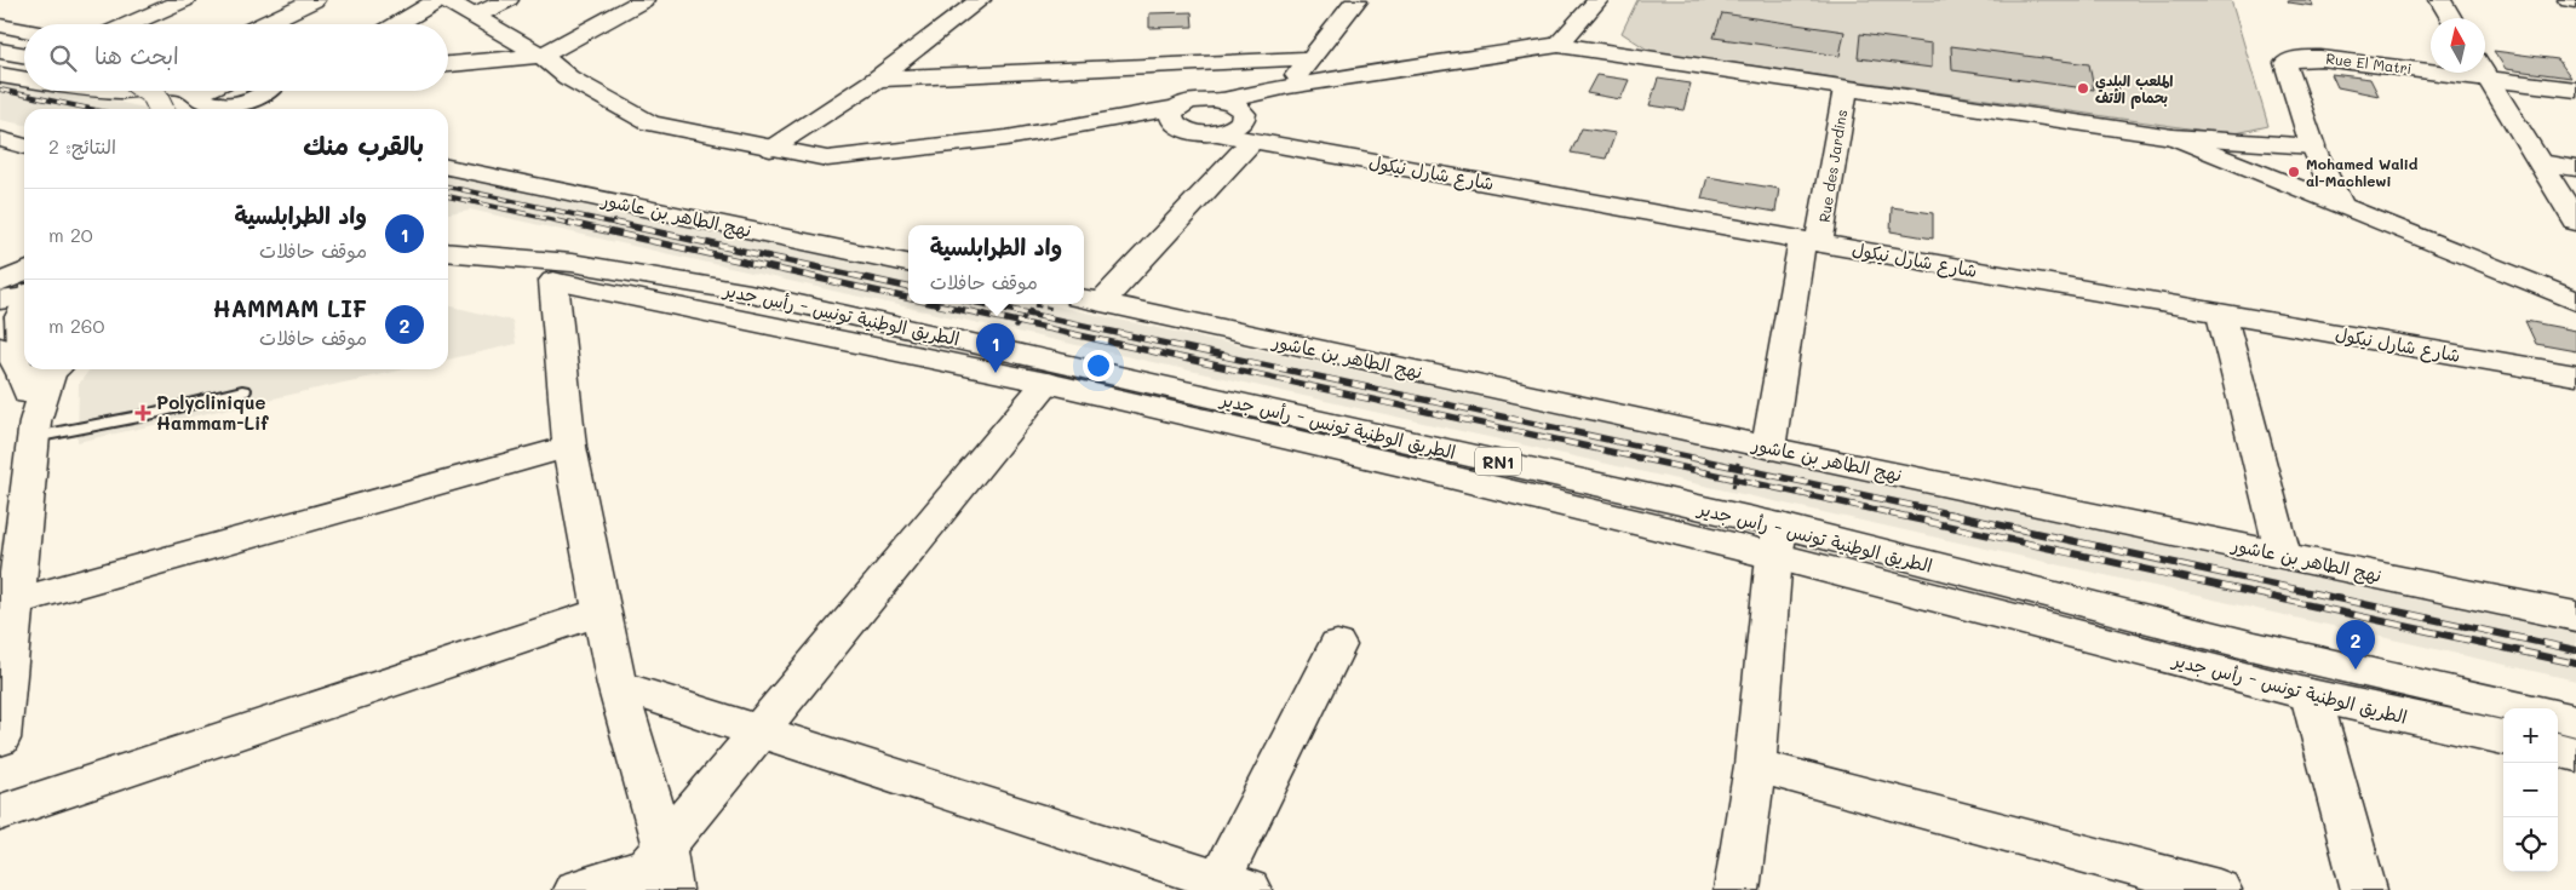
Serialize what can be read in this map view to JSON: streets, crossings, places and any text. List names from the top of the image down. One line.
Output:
{"streets":{"main road":["Rue El Matri","Rue des Jardins","شارع شارل نيكول","نهج الطاهر بن عاشور","الطريق الوطنية تونس - رأس جدير","RN1"]},"crossings":[["Rue des Jardins","شارع شارل نيكول"],["Rue des Jardins","نهج الطاهر بن عاشور"]],"places":{"other":["الملعب البلدي بحمام الأتف","Mohamed Walid al-Machlewi"],"health":["Polyclinique Hammam-Lif"]},"north":"top","page":{"search":"ابحث هنا","heading":["بالقرب منك","النتائج: 2"],"list":[{"mark":"1","name":"واد الطرابلسية","note":"موقف حافلات","value":"20 m"},{"mark":"2","name":"HAMMAM LIF","note":"موقف حافلات","value":"260 m"}],"popup":["واد الطرابلسية","موقف حافلات"],"pins":["1","2"],"map_buttons":["+","−"]}}
